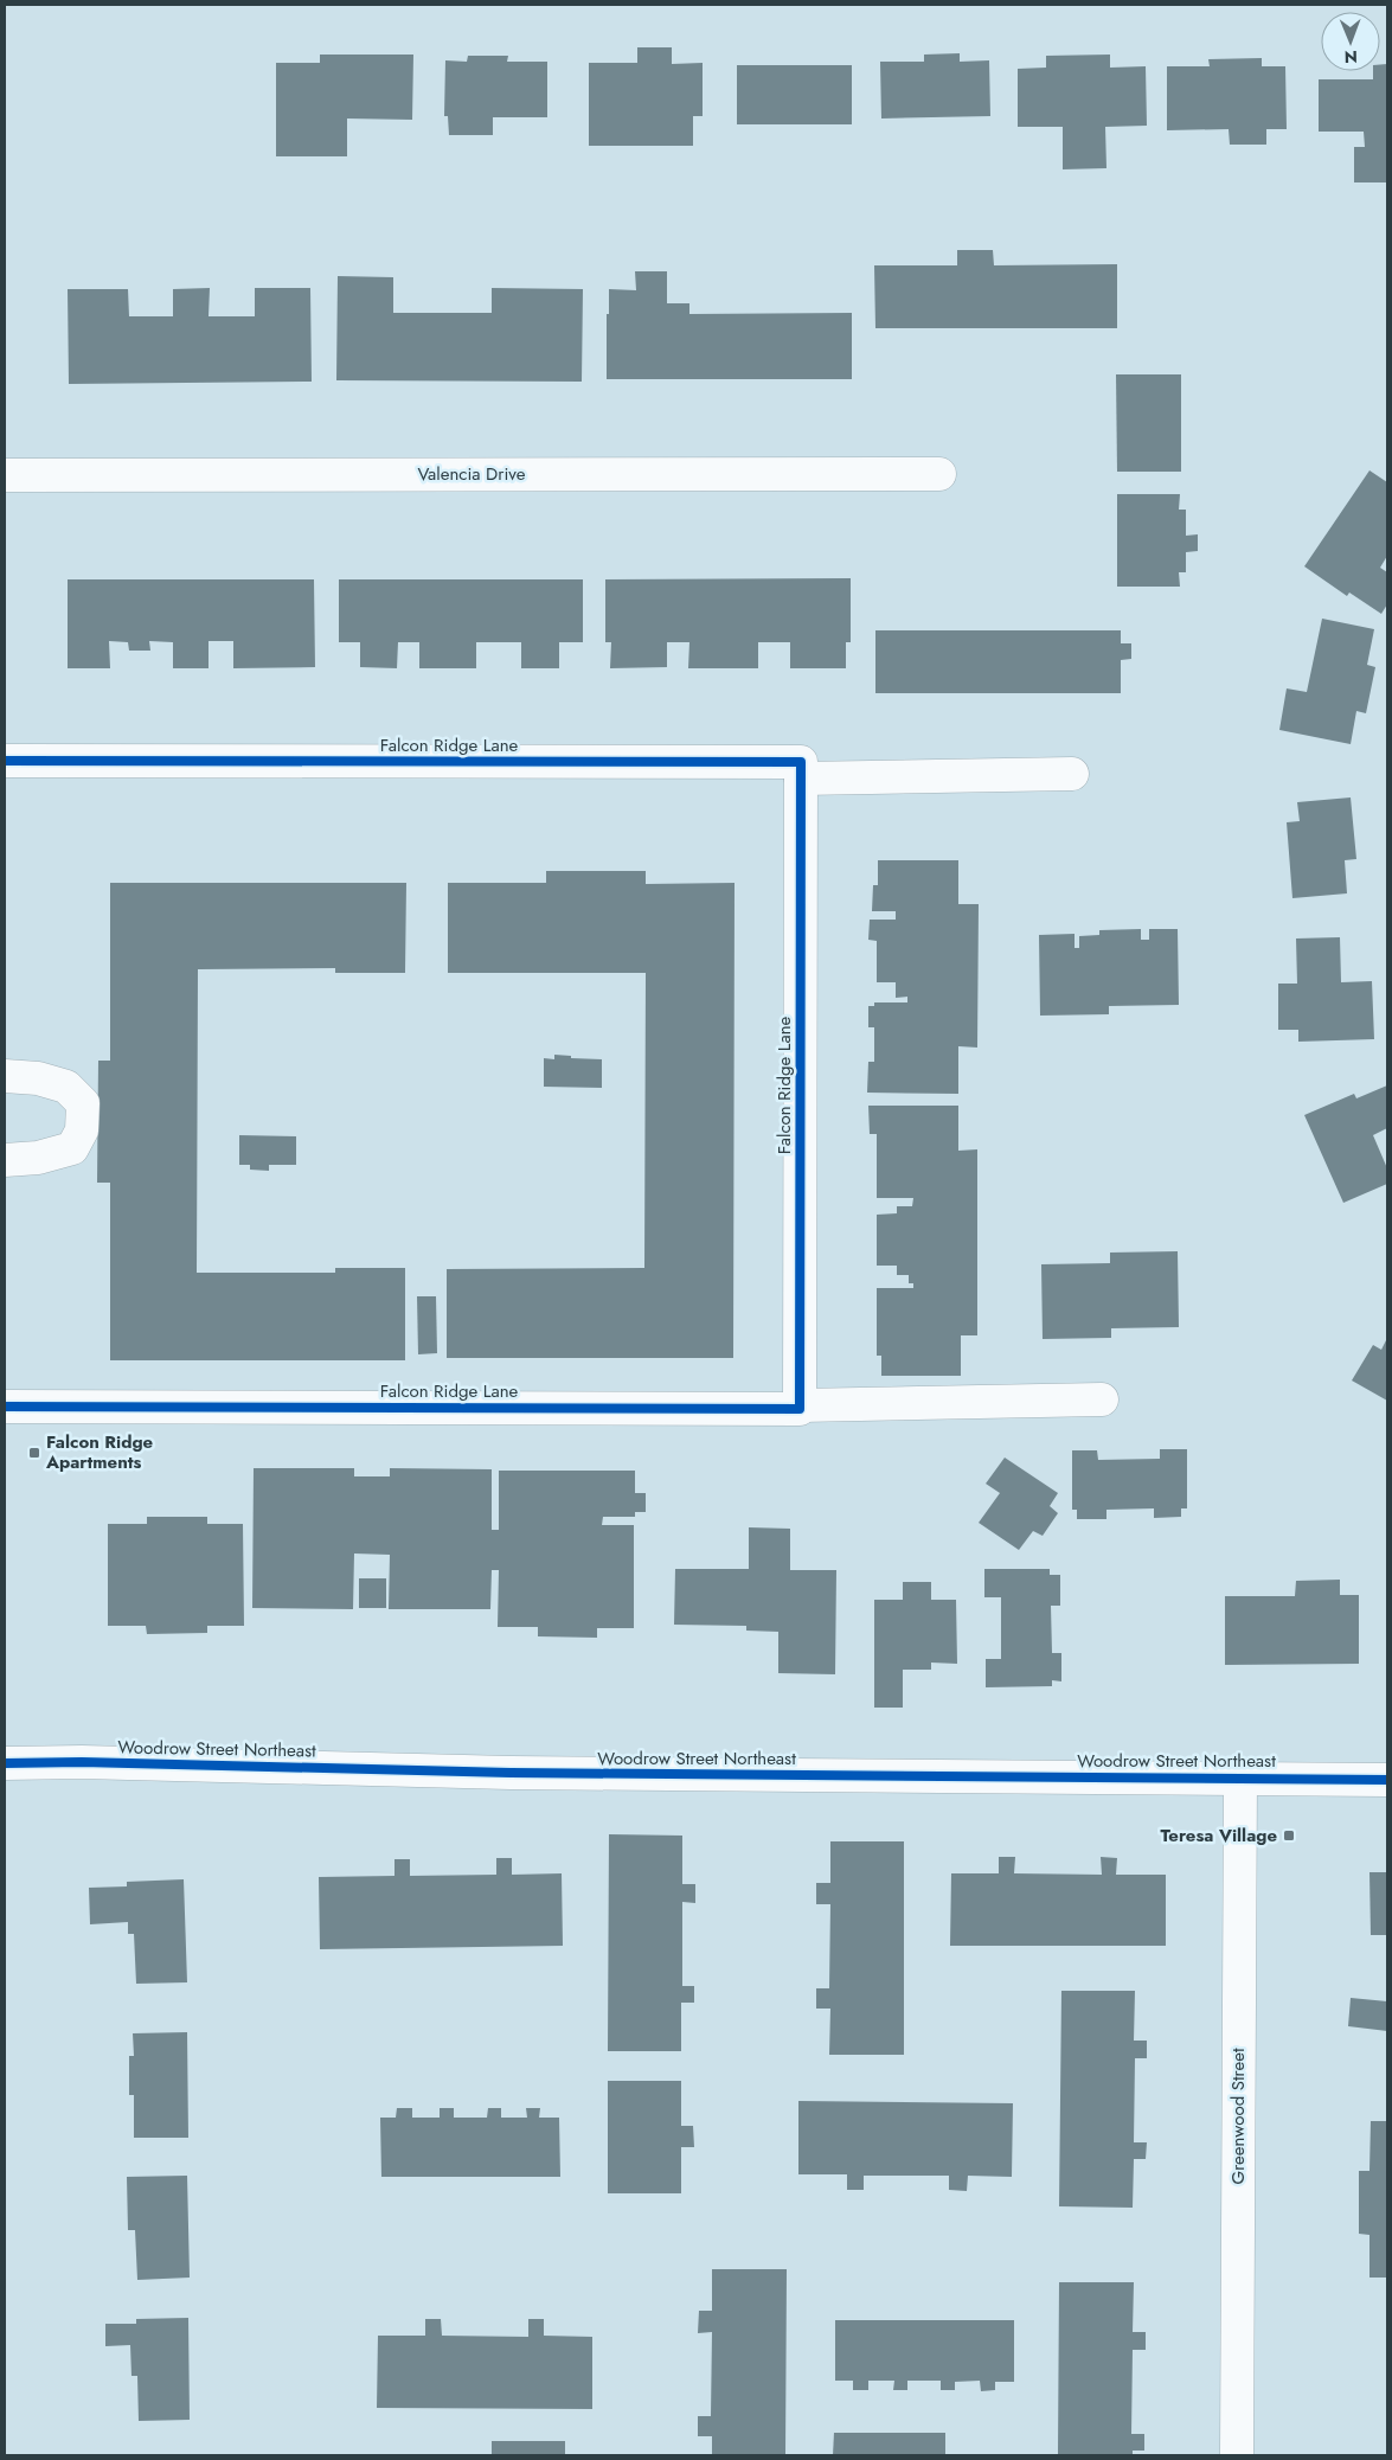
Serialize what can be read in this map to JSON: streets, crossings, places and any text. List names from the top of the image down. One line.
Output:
{"streets":{"street":["Valencia Drive","Falcon Ridge Lane","Woodrow Street Northeast","Greenwood Street"]},"crossings":[["Woodrow Street Northeast","Greenwood Street"]],"places":{"transit":["Falcon Ridge Apartments","Teresa Village"]},"north":"bottom"}
